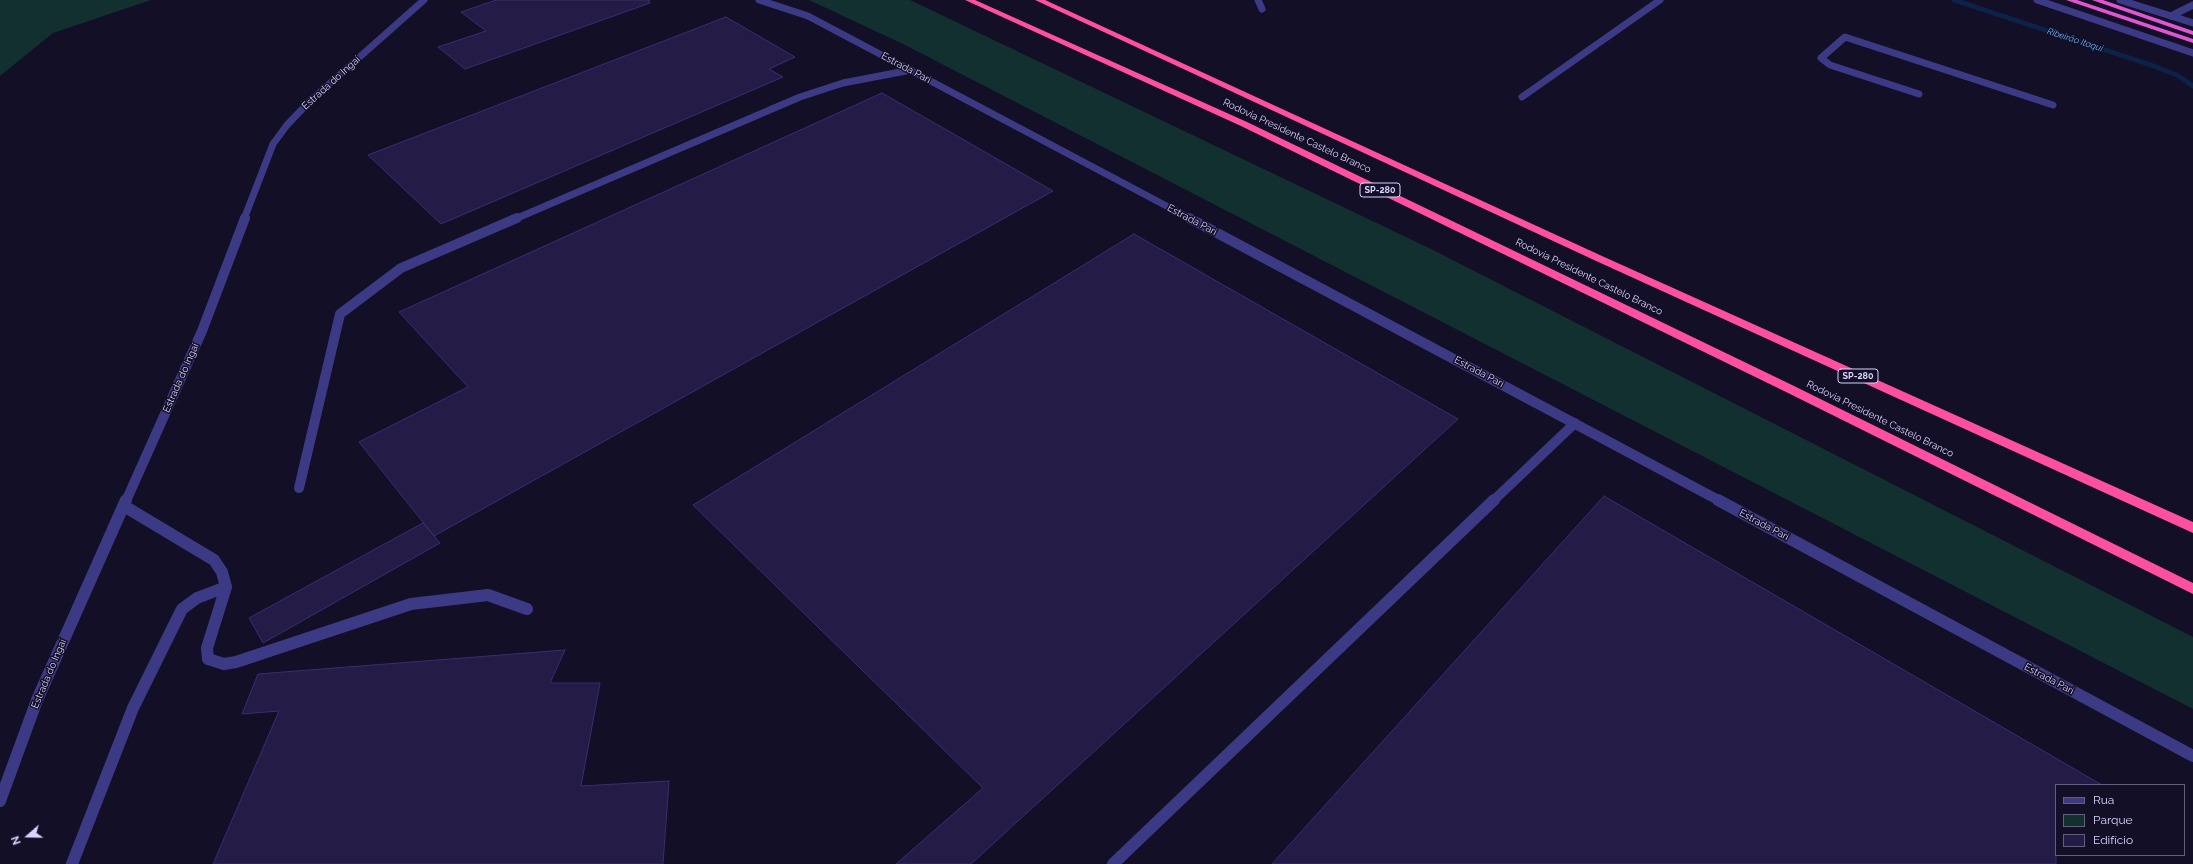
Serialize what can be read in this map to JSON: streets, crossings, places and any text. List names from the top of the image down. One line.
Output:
{"streets":{"highway":["Rodovia Presidente Castelo Branco","SP-280"],"street":["Estrada Pari","Estrada do Ingaí"]},"water":["Ribeirão Itaqui"],"legend":["Rua","Parque","Edifício"],"north":"left"}
